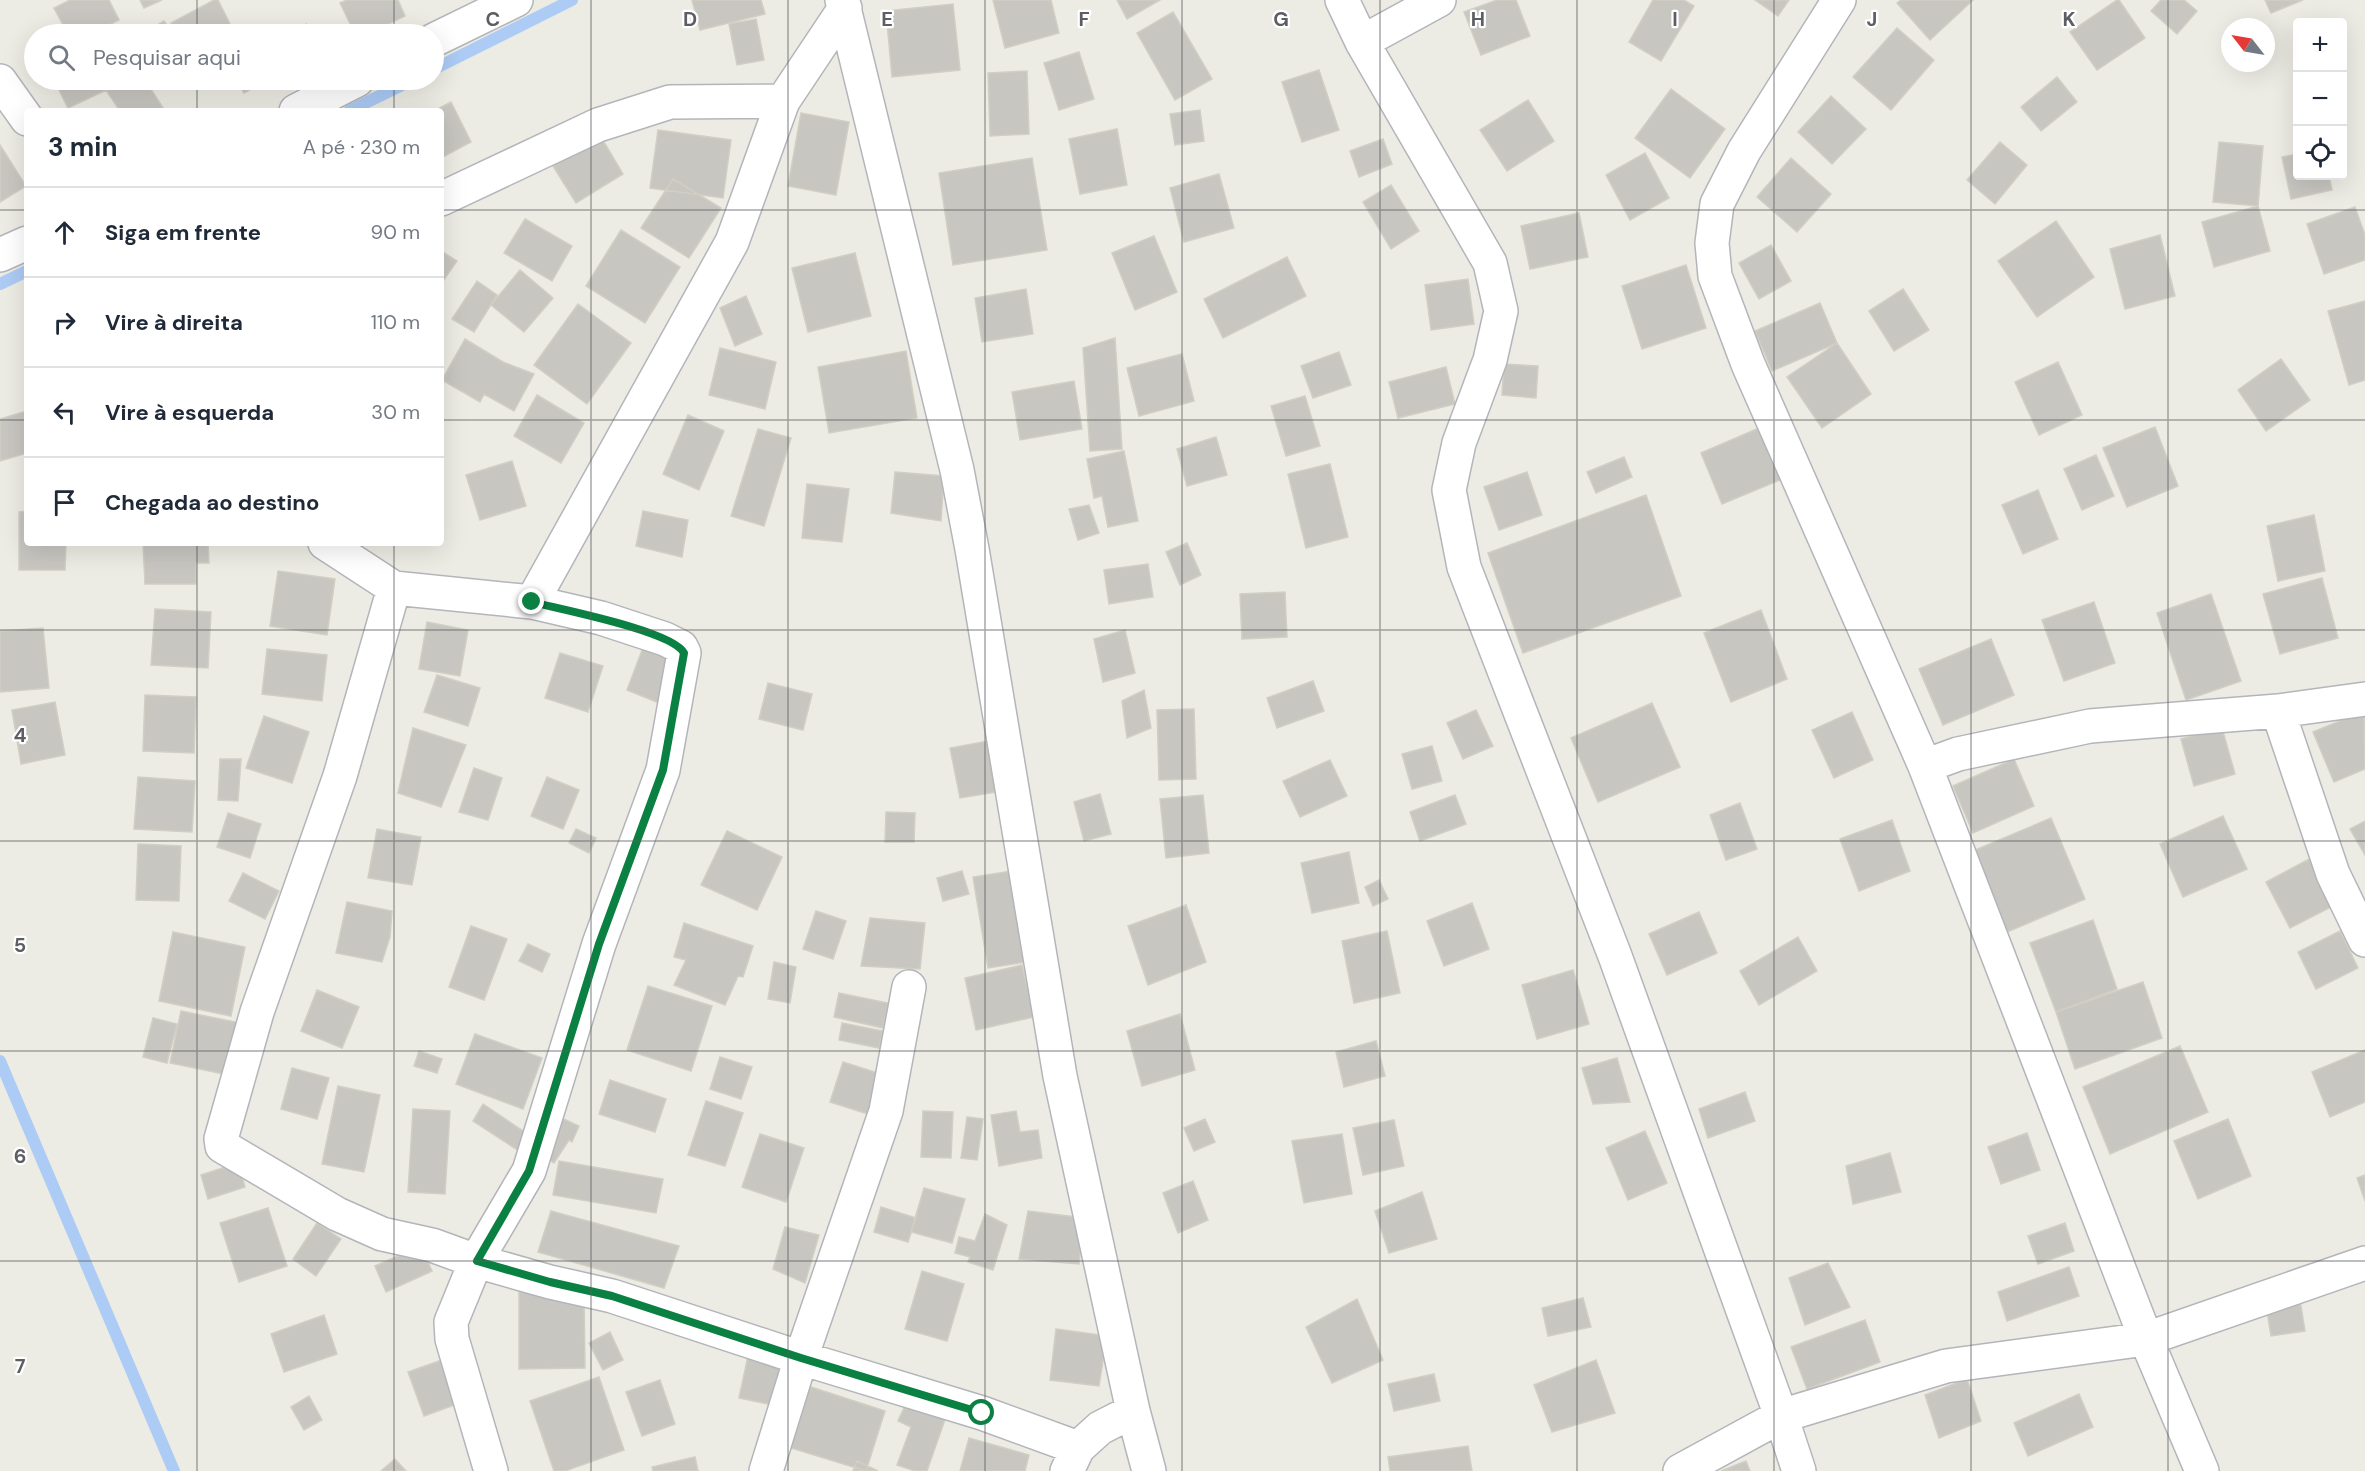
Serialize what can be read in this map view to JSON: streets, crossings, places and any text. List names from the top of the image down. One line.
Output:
{"north":"top left","page":{"map_buttons":["+","−"],"search":"Pesquisar aqui","heading":["3 min","A pé · 230 m"],"list":[["Siga em frente","90 m"],["Vire à direita","110 m"],["Vire à esquerda","30 m"],"Chegada ao destino"]},"grid":{"columns":["C","D","E","F","G","H","I","J","K"],"rows":["4","5","6","7"]}}
